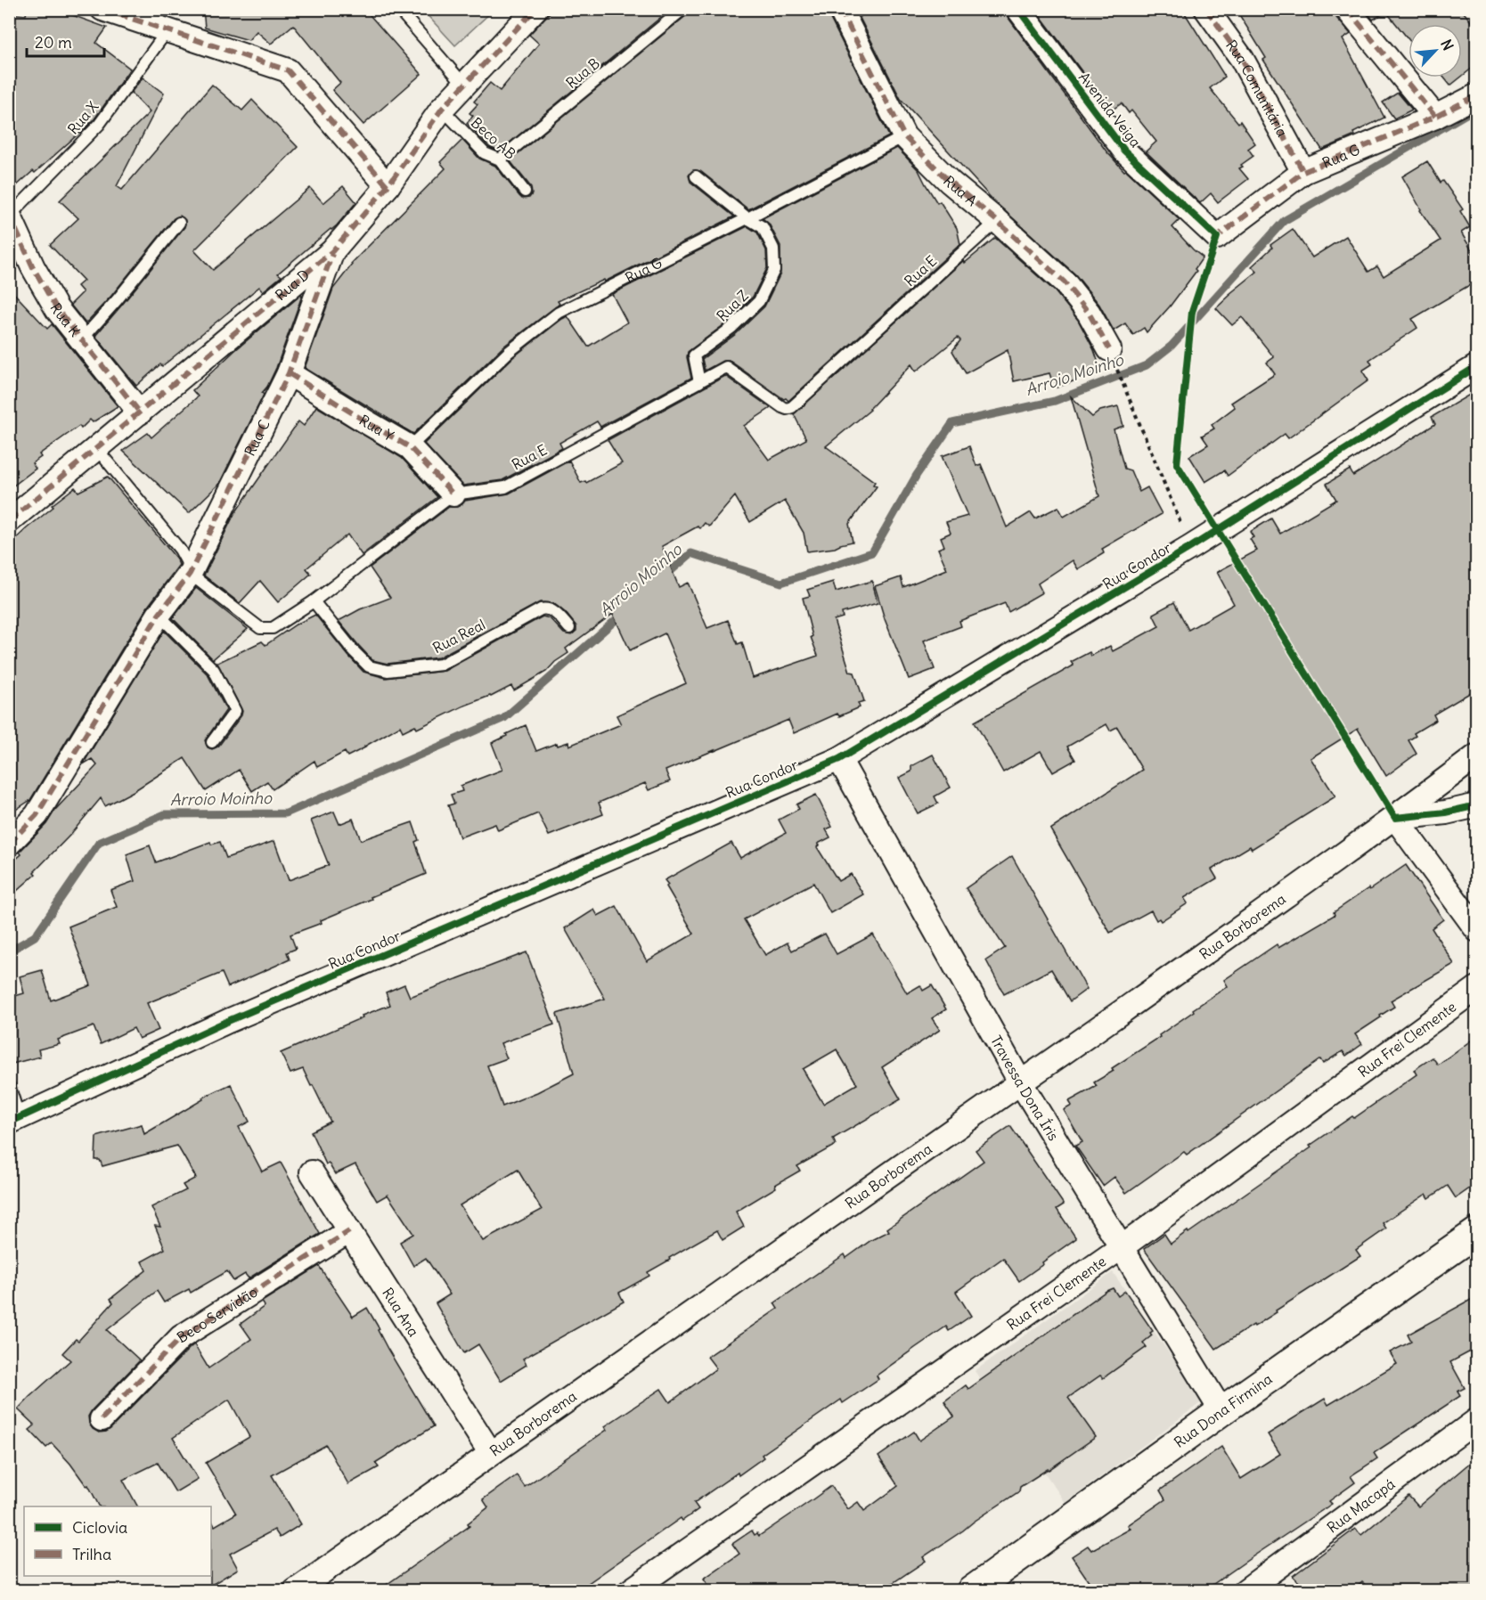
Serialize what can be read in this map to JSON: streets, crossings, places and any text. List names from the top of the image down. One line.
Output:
{"streets":{"street":["Rua Comunitária","Avenida Veiga","Rua G","Rua A","Rua D","Rua K","Rua Y","Rua C","Rua Condor","Rua Borborema","Rua Frei Clemente","Travessa Dona Íris","Rua Ana","Beco Servidão","Rua Dona Firmina","Rua Macapá"],"lane":["Rua B","Rua X","Beco AB","Rua E","Rua Z","Rua Real"]},"crossings":[["Rua B","Beco AB"],["Rua Comunitária","Rua G"],["Avenida Veiga","Rua G"],["Rua X","Rua K"],["Beco AB","Rua D"],["Rua G","Rua A"],["Rua G","Rua Z"],["Rua G","Rua Y"],["Rua A","Rua E"],["Rua E","Rua D"],["Rua E","Rua Z"],["Rua E","Rua Y"],["Rua E","Rua C"],["Rua E","Rua Real"],["Rua D","Rua K"],["Rua D","Rua C"],["Rua Y","Rua C"],["Rua Condor","Travessa Dona Íris"],["Rua Borborema","Travessa Dona Íris"],["Rua Borborema","Rua Ana"],["Rua Frei Clemente","Travessa Dona Íris"],["Travessa Dona Íris","Rua Dona Firmina"],["Rua Ana","Beco Servidão"]],"water":["Arroio Moinho"],"legend":["Ciclovia","Trilha"],"scale_bar":"20 m","north":"top right"}
